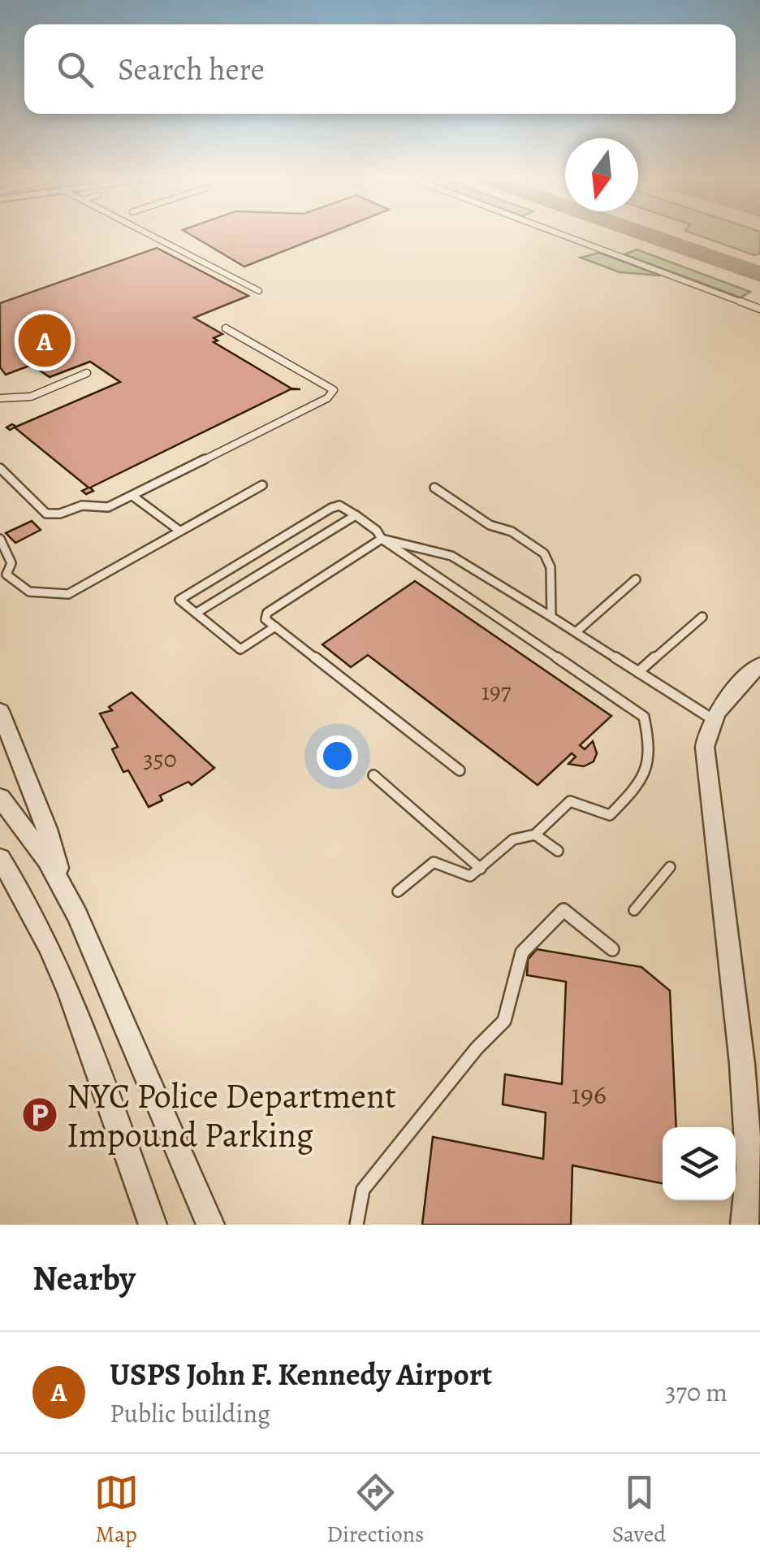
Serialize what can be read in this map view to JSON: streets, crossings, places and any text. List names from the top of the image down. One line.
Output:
{"places":{"parking":["NYC Police Department Impound Parking"]},"house_numbers":["197","350","196"],"north":"bottom","page":{"search":"Search here","pins":"A","heading":"Nearby","list":[{"mark":"A","name":"USPS John F. Kennedy Airport","note":"Public building","value":"370 m"}],"nav":["Map","Directions","Saved"]}}
